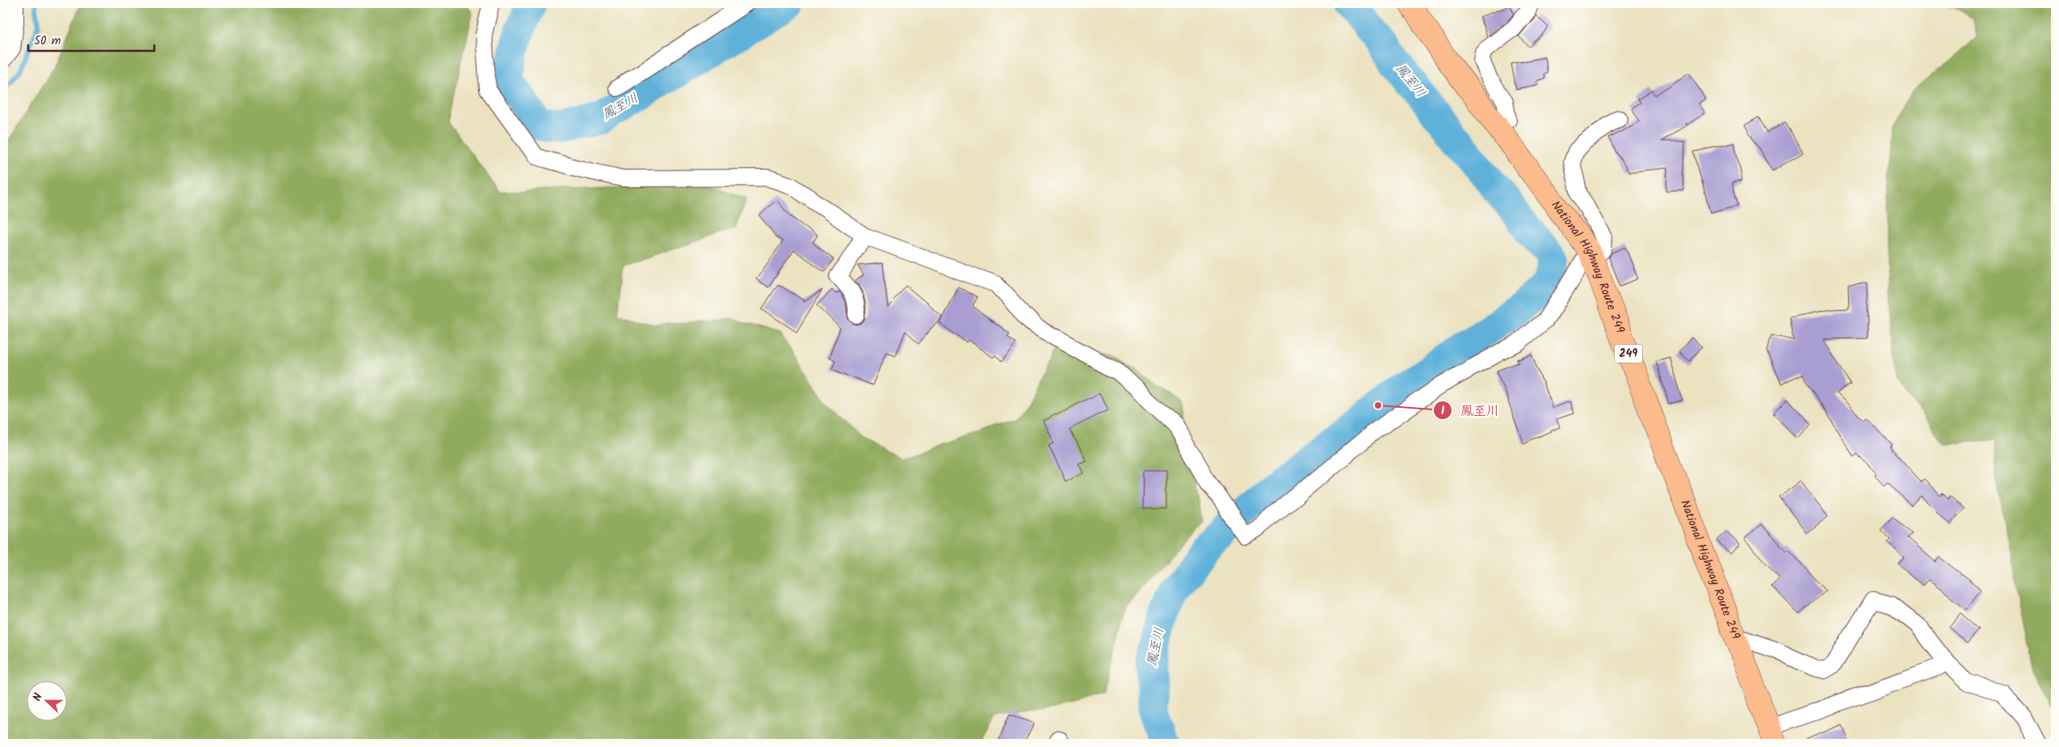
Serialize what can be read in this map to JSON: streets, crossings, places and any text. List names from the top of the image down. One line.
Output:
{"streets":{"highway":["National Highway Route 249","249"]},"water":["鳳至川"],"places":["鳳至川"],"scale_bar":"50 m","north":"left"}
